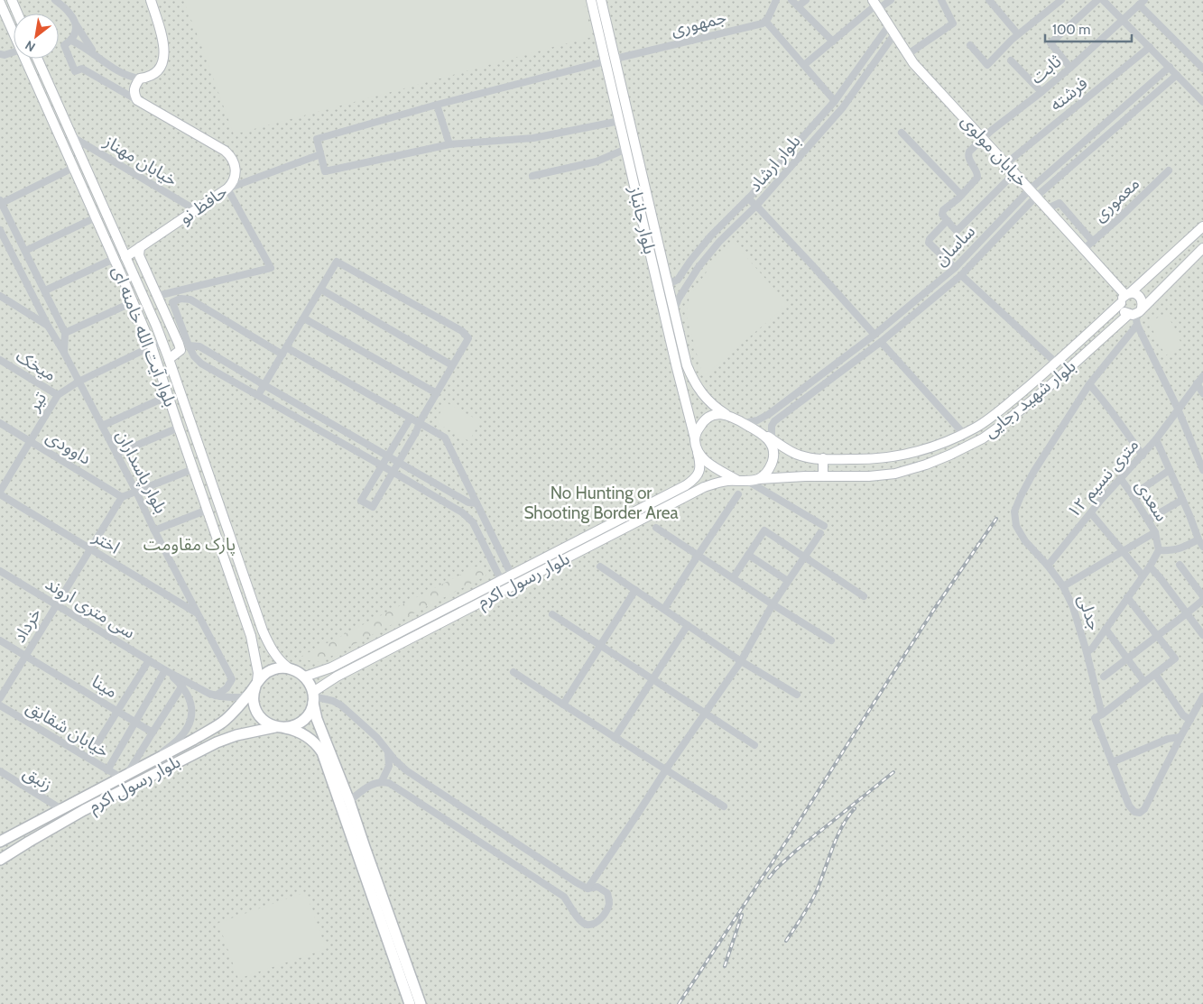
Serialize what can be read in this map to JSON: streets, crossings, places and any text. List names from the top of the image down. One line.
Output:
{"streets":{"highway":["بلوار رسول اکرم"],"main road":["خیابان مولوی","حافظ نو","بلوار جانباز","بلوار آیت الله خامنه ای","بلوار شهید رجایی"],"street":["جمهوری","ثابت","فرشته","خیابان مهناز","بلوار ارشاد","معموری","ساسان","میخک","تیر","داوودی","بلوار پاسداران","۱۲ متری نسیم","سعدی","اختر","سی متری اروند","جدلی","خرداد","مینا","خیابان شقایق","زنبق"]},"crossings":[["جمهوری","بلوار جانباز"],["ثابت","خیابان مولوی"],["فرشته","خیابان مولوی"],["خیابان مولوی","بلوار ارشاد"],["خیابان مولوی","معموری"],["خیابان مولوی","ساسان"],["خیابان مولوی","بلوار شهید رجایی"],["خیابان مهناز","حافظ نو"],["خیابان مهناز","بلوار آیت الله خامنه ای"],["بلوار ارشاد","بلوار جانباز"],["حافظ نو","بلوار آیت الله خامنه ای"],["بلوار جانباز","ساسان"],["بلوار جانباز","بلوار شهید رجایی"],["بلوار جانباز","بلوار رسول اکرم"],["ساسان","بلوار شهید رجایی"],["ساسان","بلوار رسول اکرم"],["بلوار آیت الله خامنه ای","تیر"],["بلوار آیت الله خامنه ای","بلوار رسول اکرم"],["میخک","تیر"],["بلوار شهید رجایی","بلوار رسول اکرم"],["تیر","داوودی"],["تیر","بلوار پاسداران"],["تیر","اختر"],["داوودی","خرداد"],["بلوار پاسداران","اختر"],["۱۲ متری نسیم","سعدی"],["۱۲ متری نسیم","جدلی"],["اختر","خرداد"],["بلوار رسول اکرم","خیابان شقایق"],["بلوار رسول اکرم","زنبق"],["سی متری اروند","خرداد"],["خرداد","مینا"]],"parks":["No Hunting or Shooting Border Area","پارک مقاومت"],"scale_bar":"100 m","north":"bottom left"}
